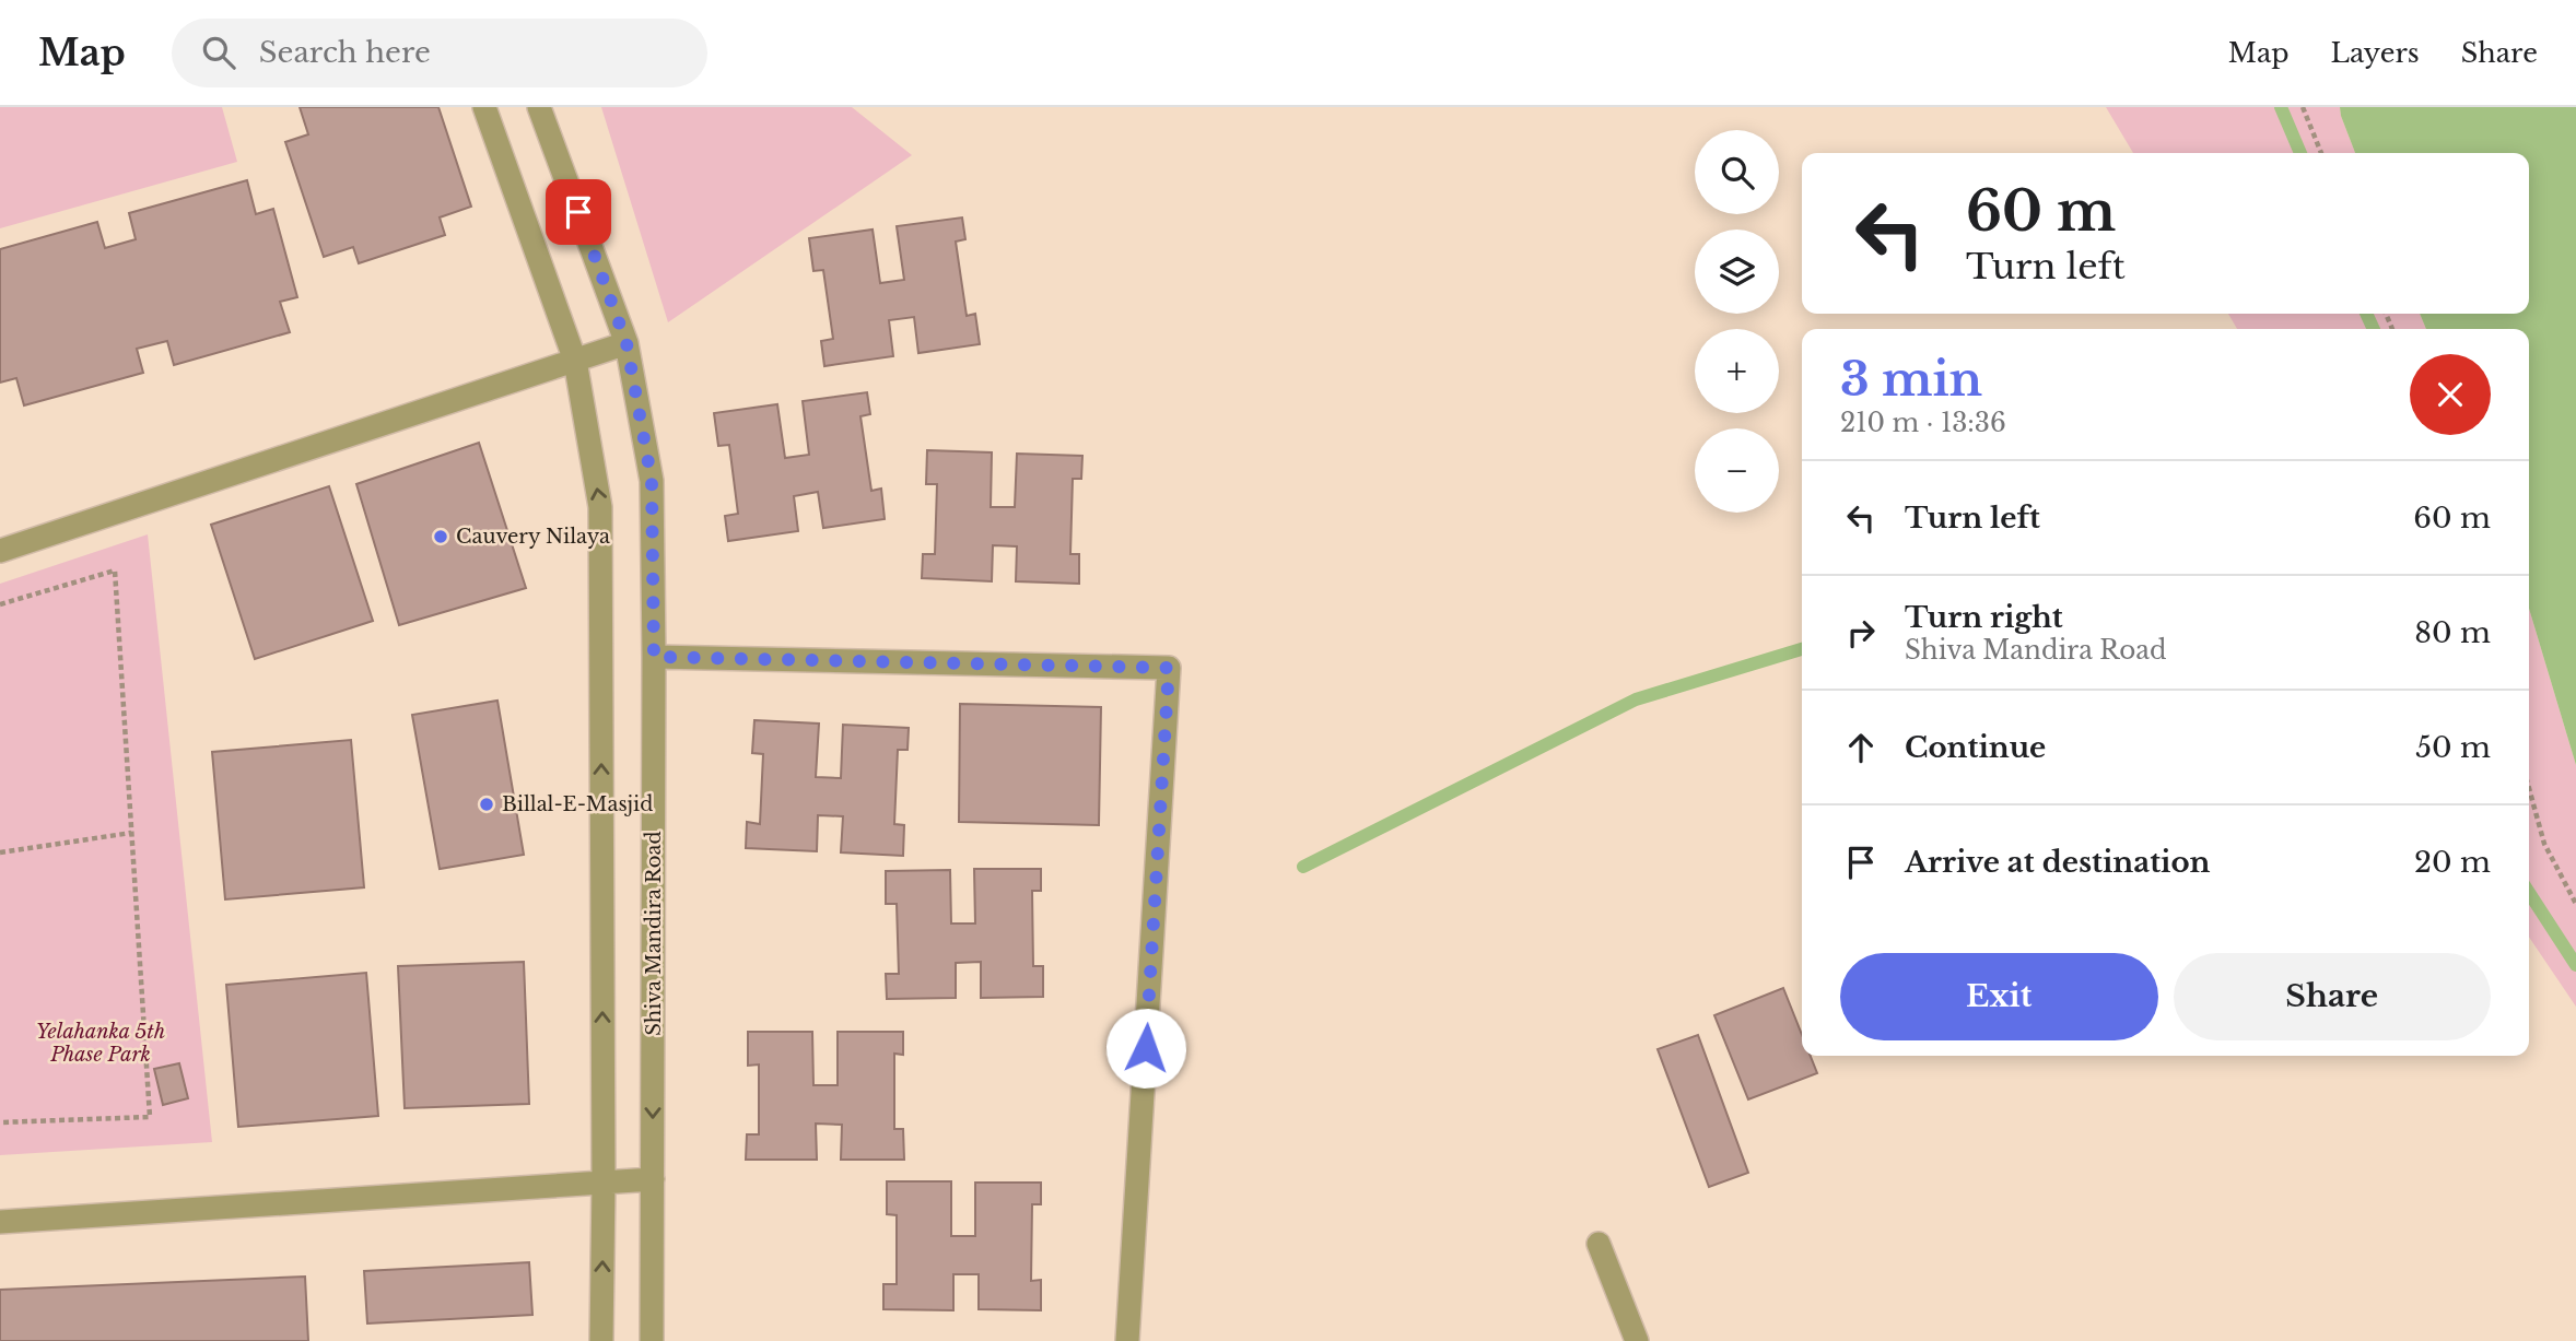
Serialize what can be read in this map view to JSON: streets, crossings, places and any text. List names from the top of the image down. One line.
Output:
{"streets":{"street":["Shiva Mandira Road"]},"parks":["Yelahanka 5th Phase Park"],"places":["Cauvery Nilaya","Billal-E-Masjid"],"page":{"header":"Map","search":"Search here","nav":["Map","Layers","Share"],"map_buttons":["+","−"],"turn":["60 m","Turn left"],"heading":["3 min","210 m · 13:36"],"list":[{"name":"Turn left","value":"60 m"},{"name":"Turn right","note":"Shiva Mandira Road","value":"80 m"},{"name":"Continue","value":"50 m"},{"name":"Arrive at destination","value":"20 m"}],"buttons":["Exit","Share"]}}
